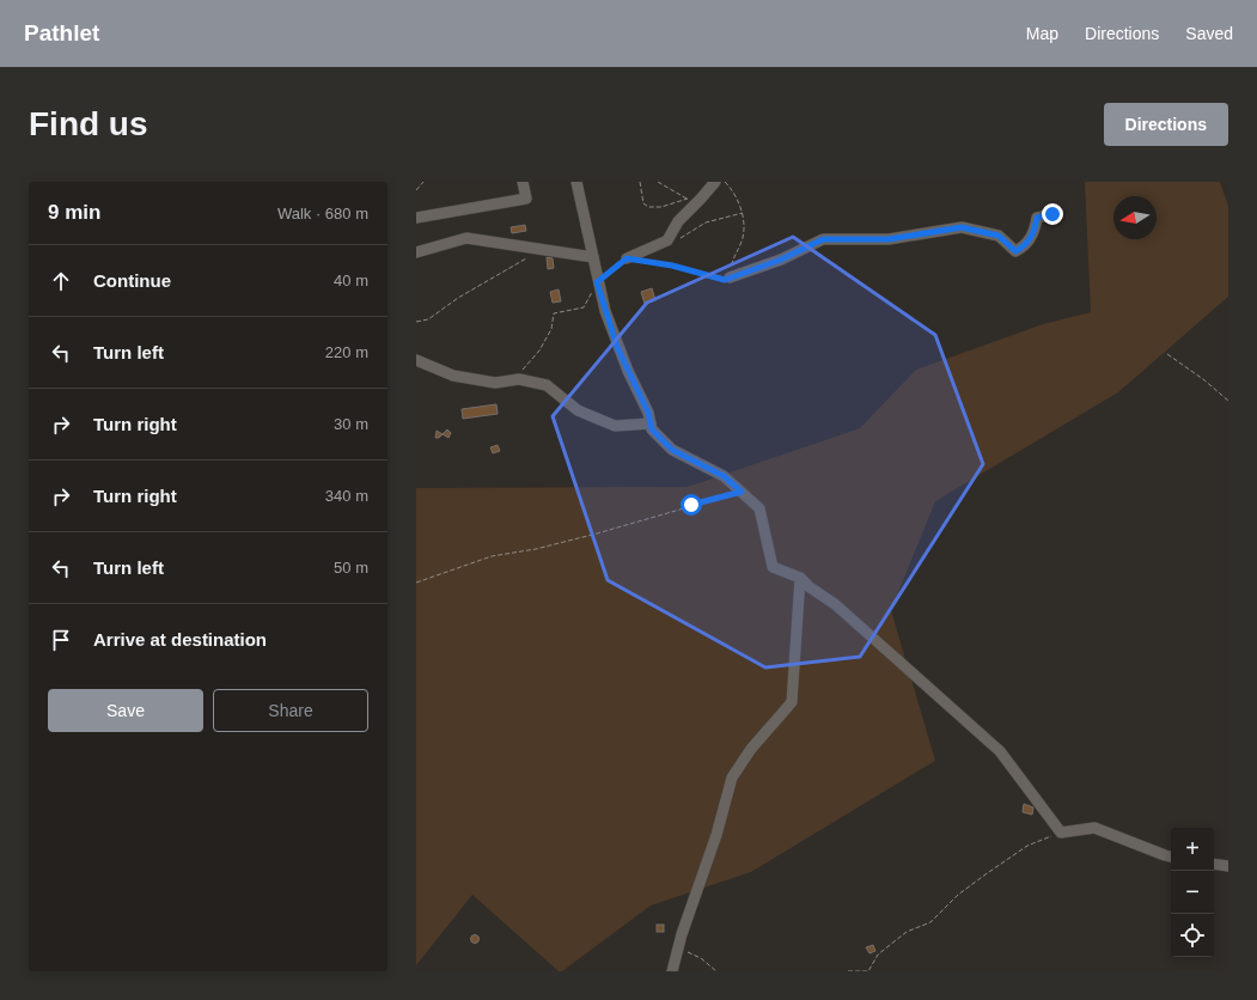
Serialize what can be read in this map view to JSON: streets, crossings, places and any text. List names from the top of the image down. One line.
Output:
{"north":"left","page":{"header":"Pathlet","nav":["Map","Directions","Saved"],"buttons":["Directions",["Save","Share"]],"title":"Find us","heading":["9 min","Walk · 680 m"],"list":[["Continue","40 m"],["Turn left","220 m"],["Turn right","30 m"],["Turn right","340 m"],["Turn left","50 m"],"Arrive at destination"],"map_buttons":["+","−"]}}
